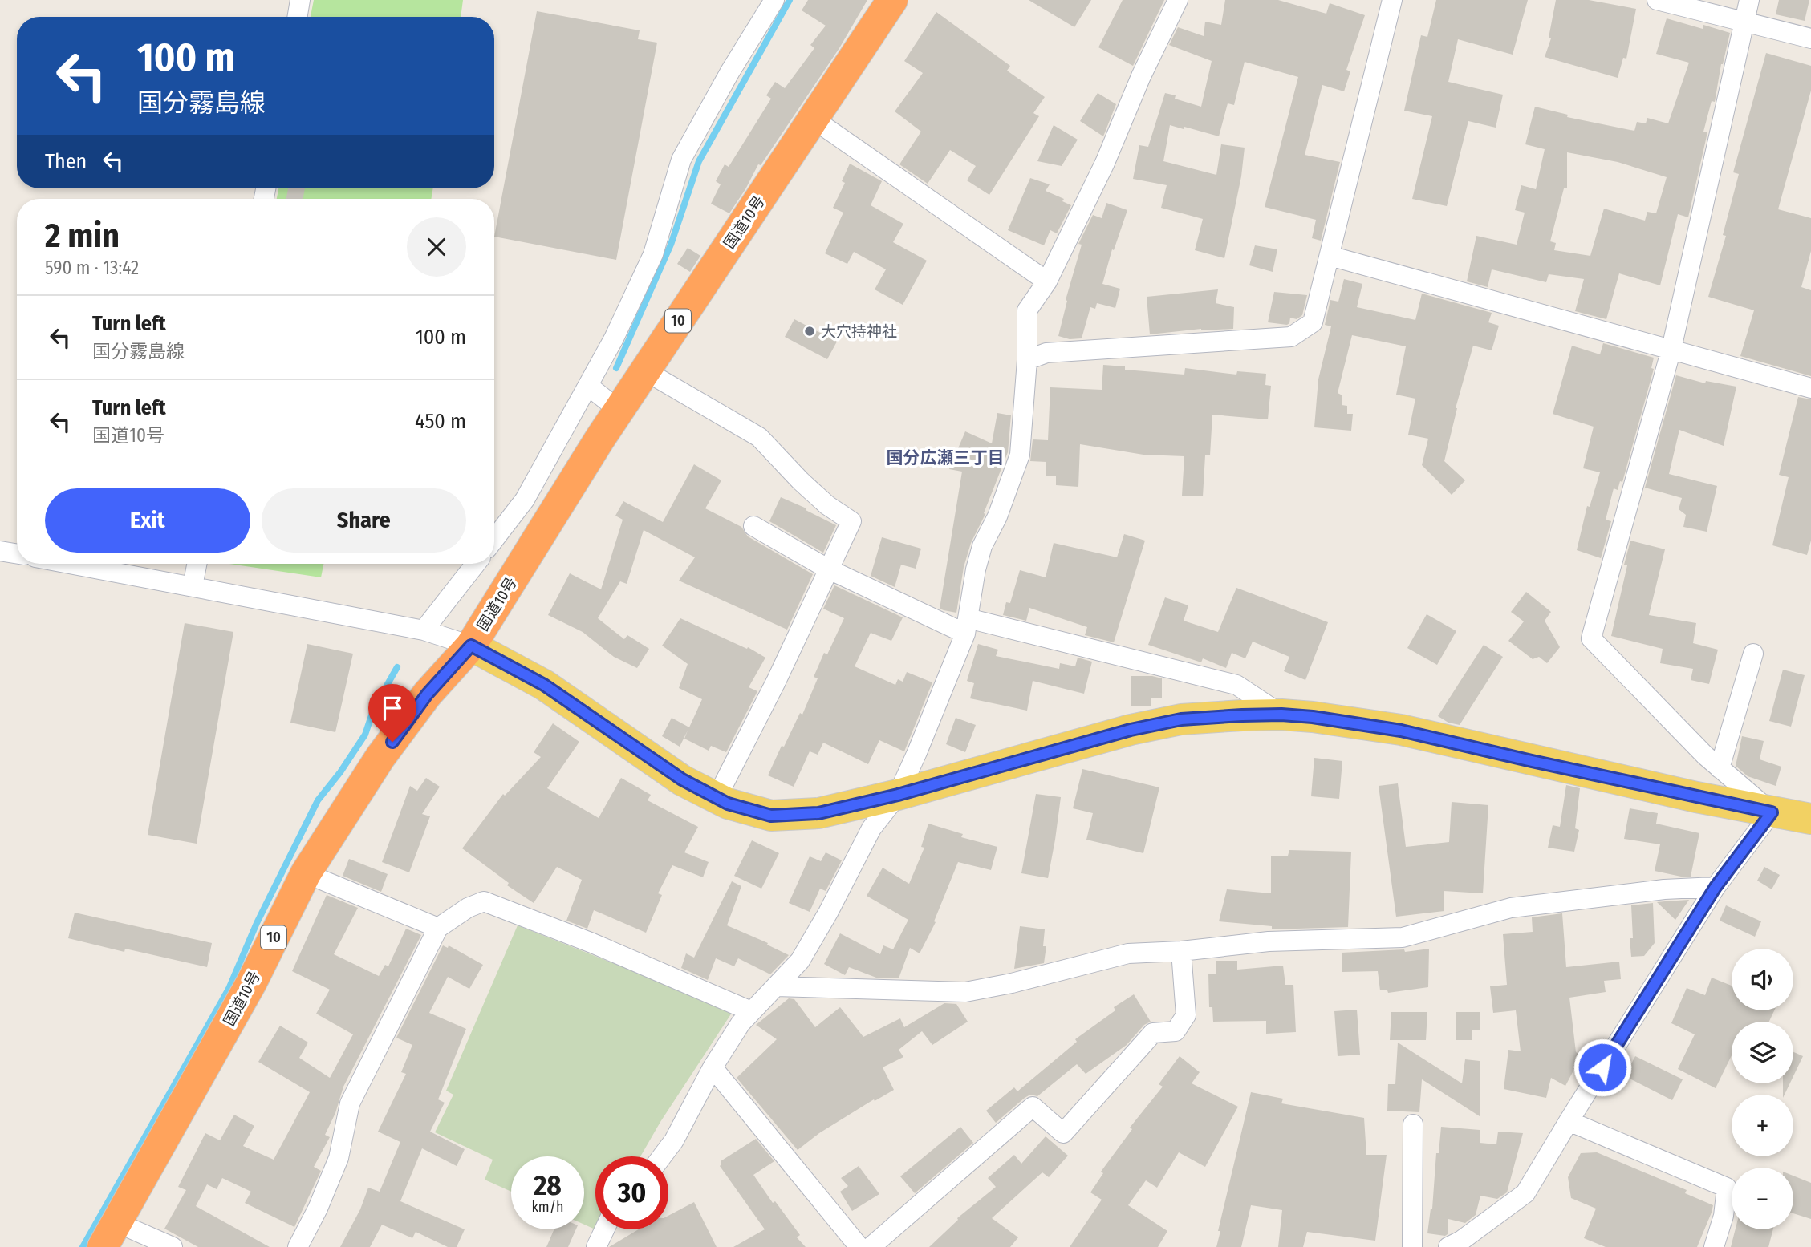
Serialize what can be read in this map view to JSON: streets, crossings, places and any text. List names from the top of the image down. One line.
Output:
{"streets":{"highway":["国道10号","10"]},"districts":["国分広瀬三丁目"],"places":["大穴持神社"],"page":{"turn":["100 m","国分霧島線"],"then":"Then","heading":["2 min","590 m · 13:42"],"list":[{"name":"Turn left","note":"国分霧島線","value":"100 m"},{"name":"Turn left","note":"国道10号","value":"450 m"}],"buttons":["Exit","Share"],"map_buttons":["+","−"],"speed":"28 km/h","limit":"30"}}
